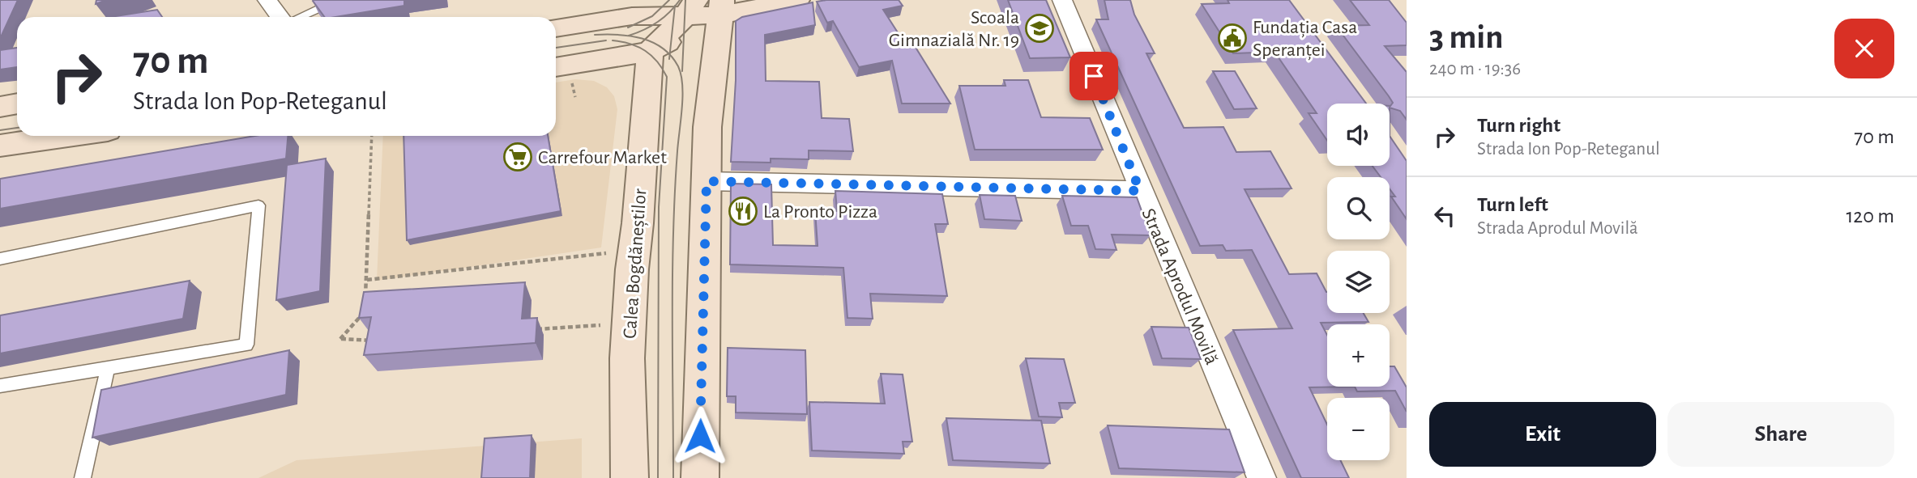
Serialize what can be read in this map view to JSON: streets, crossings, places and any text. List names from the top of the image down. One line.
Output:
{"streets":{"main road":["Calea Bogdăneștilor"],"street":["Strada Aprodul Movilă"]},"places":{"school or university":["Scoala Gimnazială Nr. 19"],"public building":["Fundația Casa Speranței"],"supermarket":["Carrefour Market"],"restaurant":["La Pronto Pizza"]},"page":{"heading":["3 min","240 m · 19:36"],"turn":["70 m","Strada Ion Pop-Reteganul"],"list":[{"name":"Turn right","note":"Strada Ion Pop-Reteganul","value":"70 m"},{"name":"Turn left","note":"Strada Aprodul Movilă","value":"120 m"}],"map_buttons":["+","−"],"buttons":["Exit","Share"]}}
